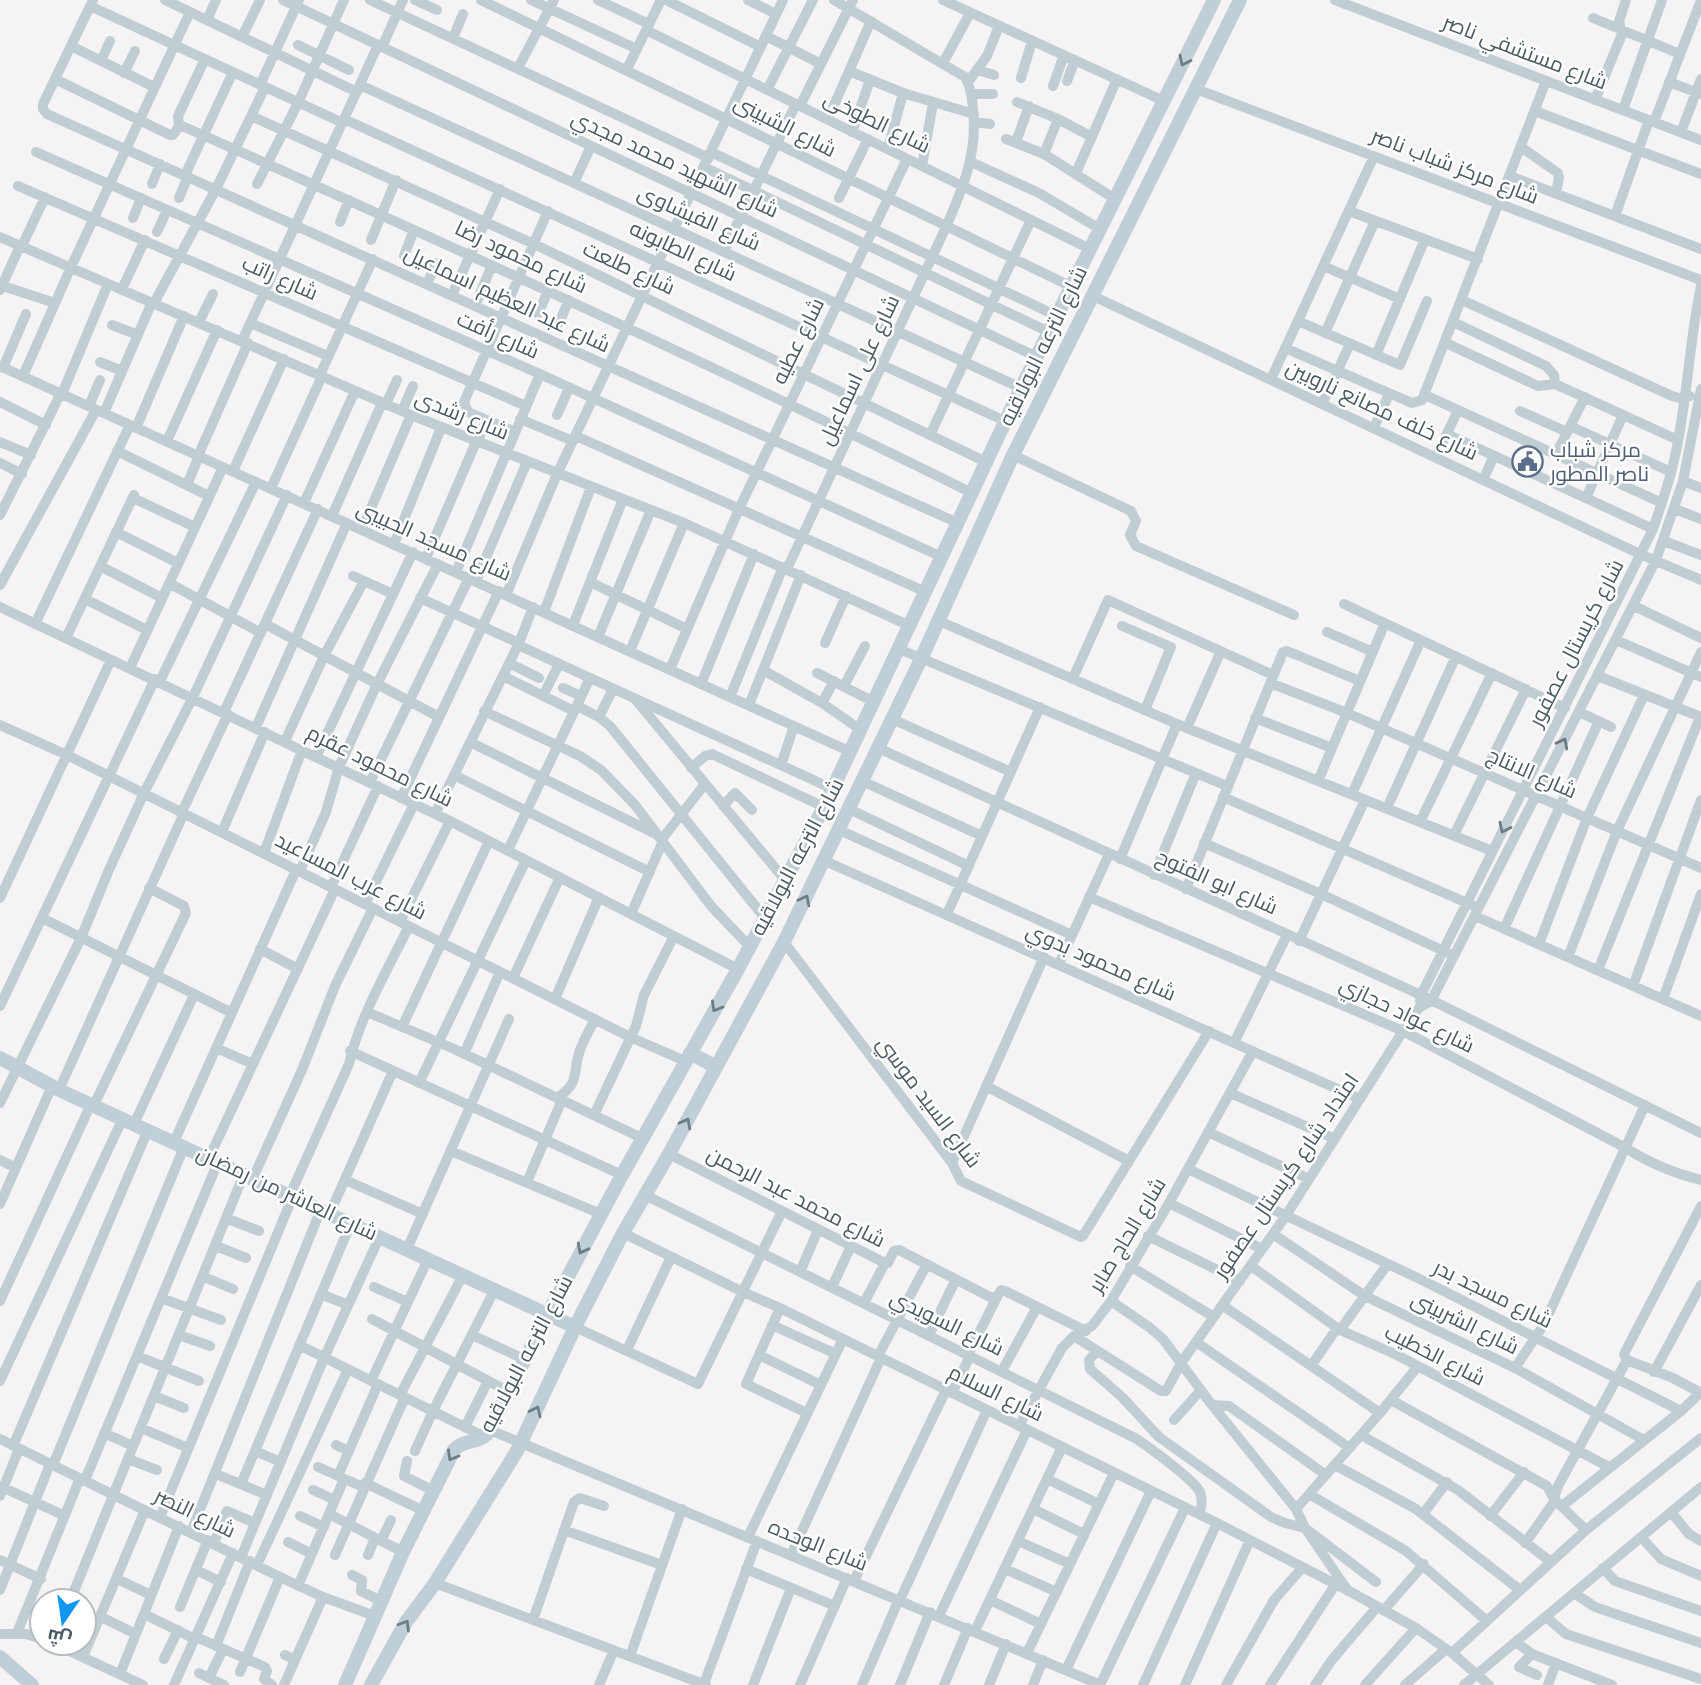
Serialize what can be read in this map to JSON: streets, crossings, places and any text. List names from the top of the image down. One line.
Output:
{"streets":{"street":["شارع مستشفي ناصر","شارع الطوخى","شارع الشبينى","شارع الشهيد محمد مجدي","شارع مركز شباب ناصر","شارع الفيشاوى","شارع الطابونه","شارع محمود رضا","شارع طلعت","شارع راتب","شارع عبد العظيم اسماعيل","شارع رأفت","شارع عطيه","شارع الترعه البولاقيه","شارع على اسماعيل","شارع خلف مصانع ناروبين","شارع رشدى","شارع مسجد الحبيبى","شارع كريستال عصفور","شارع محمود عقرم","شارع الانتاج","شارع عرب المساعيد","شارع ابو الفتوح","شارع محمود بدوي","شارع عواد حجازي","شارع السيد موسي","امتداد شارع كريستال عصفور","شارع العاشر من رمضان","شارع محمد عبد الرحمن","شارع الحاج صابر","شارع مسجد بدر","شارع السويدي","شارع الشربينى","شارع الخطيب","شارع السلام","شارع النصر","شارع الوحده"]},"crossings":[["شارع الطوخى","شارع عطيه"],["شارع الطوخى","شارع الترعه البولاقيه"],["شارع الطوخى","شارع على اسماعيل"],["شارع الشبينى","شارع عطيه"],["شارع الشبينى","شارع الترعه البولاقيه"],["شارع الشبينى","شارع على اسماعيل"],["شارع الشهيد محمد مجدي","شارع عطيه"],["شارع الشهيد محمد مجدي","شارع الترعه البولاقيه"],["شارع الشهيد محمد مجدي","شارع على اسماعيل"],["شارع مركز شباب ناصر","شارع الترعه البولاقيه"],["شارع الفيشاوى","شارع عطيه"],["شارع الفيشاوى","شارع الترعه البولاقيه"],["شارع الفيشاوى","شارع على اسماعيل"],["شارع الطابونه","شارع عطيه"],["شارع الطابونه","شارع الترعه البولاقيه"],["شارع الطابونه","شارع على اسماعيل"],["شارع محمود رضا","شارع عبد العظيم اسماعيل"],["شارع محمود رضا","شارع عطيه"],["شارع محمود رضا","شارع الترعه البولاقيه"],["شارع محمود رضا","شارع على اسماعيل"],["شارع طلعت","شارع عطيه"],["شارع طلعت","شارع الترعه البولاقيه"],["شارع طلعت","شارع على اسماعيل"],["شارع عبد العظيم اسماعيل","شارع عطيه"],["شارع عبد العظيم اسماعيل","شارع الترعه البولاقيه"],["شارع عبد العظيم اسماعيل","شارع على اسماعيل"],["شارع رأفت","شارع عطيه"],["شارع رأفت","شارع الترعه البولاقيه"],["شارع رأفت","شارع على اسماعيل"],["شارع عطيه","شارع رشدى"],["شارع عطيه","شارع مسجد الحبيبى"],["شارع الترعه البولاقيه","شارع خلف مصانع ناروبين"],["شارع الترعه البولاقيه","شارع رشدى"],["شارع الترعه البولاقيه","شارع مسجد الحبيبى"],["شارع الترعه البولاقيه","شارع محمود عقرم"],["شارع الترعه البولاقيه","شارع عرب المساعيد"],["شارع الترعه البولاقيه","شارع ابو الفتوح"],["شارع الترعه البولاقيه","شارع محمود بدوي"],["شارع الترعه البولاقيه","شارع السيد موسي"],["شارع الترعه البولاقيه","شارع العاشر من رمضان"],["شارع الترعه البولاقيه","شارع محمد عبد الرحمن"],["شارع الترعه البولاقيه","شارع السويدي"],["شارع الترعه البولاقيه","شارع السلام"],["شارع الترعه البولاقيه","شارع النصر"],["شارع الترعه البولاقيه","شارع الوحده"],["شارع على اسماعيل","شارع رشدى"],["شارع على اسماعيل","شارع مسجد الحبيبى"],["شارع خلف مصانع ناروبين","شارع كريستال عصفور"],["شارع كريستال عصفور","شارع الانتاج"],["شارع كريستال عصفور","شارع ابو الفتوح"],["شارع كريستال عصفور","امتداد شارع كريستال عصفور"],["شارع ابو الفتوح","امتداد شارع كريستال عصفور"],["شارع محمود بدوي","امتداد شارع كريستال عصفور"],["شارع محمود بدوي","شارع الحاج صابر"],["شارع عواد حجازي","امتداد شارع كريستال عصفور"],["امتداد شارع كريستال عصفور","شارع مسجد بدر"],["امتداد شارع كريستال عصفور","شارع الشربينى"],["امتداد شارع كريستال عصفور","شارع الخطيب"],["امتداد شارع كريستال عصفور","شارع السلام"],["شارع محمد عبد الرحمن","شارع الحاج صابر"],["شارع الحاج صابر","شارع مسجد بدر"],["شارع الحاج صابر","شارع السويدي"],["شارع الحاج صابر","شارع السلام"],["شارع الحاج صابر","شارع الوحده"],["شارع السويدي","شارع السلام"]],"places":{"public building":["مركز شباب ناصر المطور"]},"north":"bottom"}
